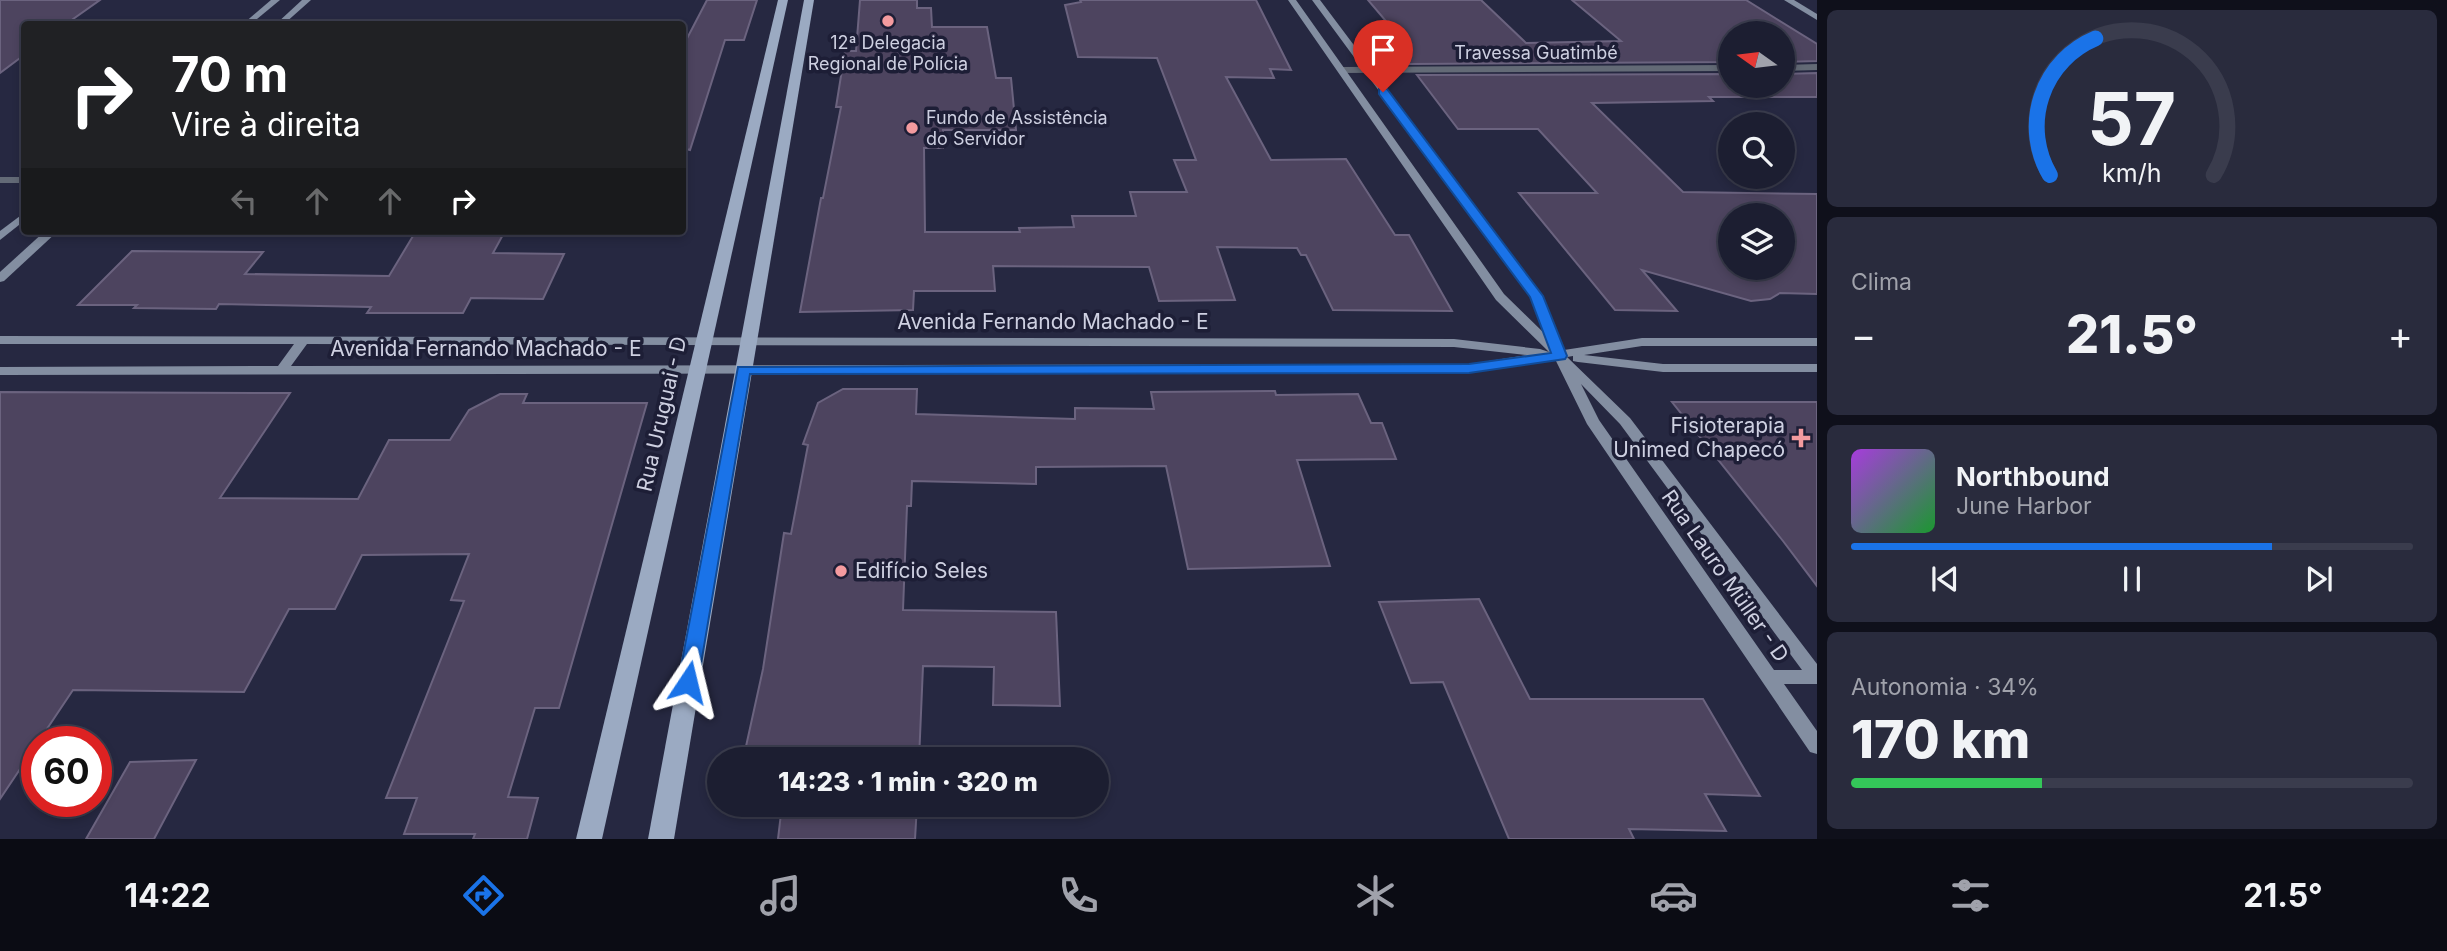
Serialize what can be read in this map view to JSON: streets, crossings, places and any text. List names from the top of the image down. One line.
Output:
{"streets":{"main road":["Rua Uruguai - D"],"street":["Avenida Fernando Machado - E","Rua Lauro Müller - D"],"lane":["Travessa Guatimbé"]},"crossings":[["Travessa Guatimbé","Rua Lauro Müller - D"],["Avenida Fernando Machado - E","Rua Uruguai - D"],["Avenida Fernando Machado - E","Rua Lauro Müller - D"]],"places":{"other":["12ª Delegacia Regional de Polícia","Fundo de Assistência do Servidor","Edifício Seles"],"health":["Fisioterapia Unimed Chapecó"]},"north":"left","page":{"turn":["70 m","Vire à direita"],"tile":["Clima",["Autonomia · 34%","170 km"]],"heat":["−","21.5°","+"],"song":["Northbound","June Harbor"],"limit":"60","trip":"14:23 · 1 min · 320 m","tabs":["14:22","21.5°"],"gauge":["57","km/h"]}}
